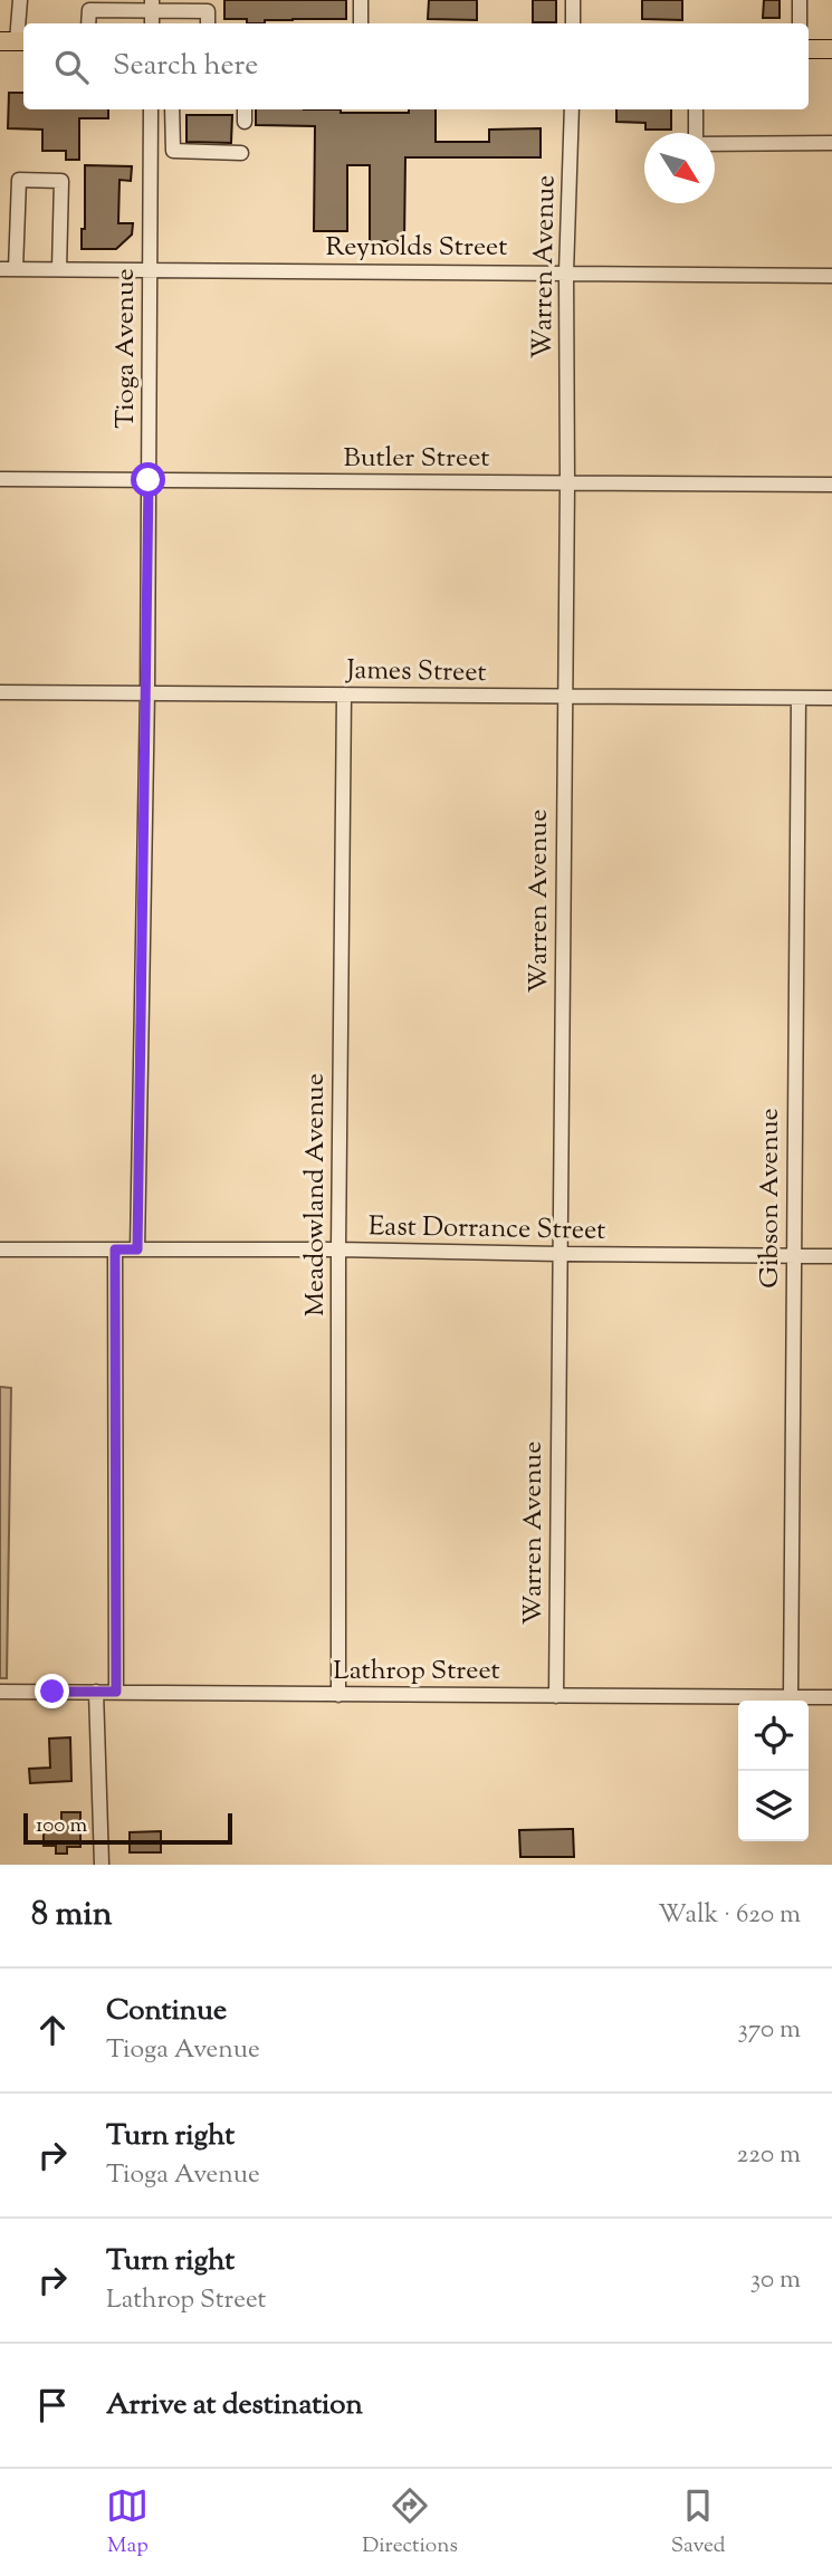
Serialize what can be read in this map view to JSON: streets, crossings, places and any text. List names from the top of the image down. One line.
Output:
{"streets":{"street":["Reynolds Street","Warren Avenue","Tioga Avenue","Butler Street","James Street","Meadowland Avenue","Gibson Avenue","East Dorrance Street","Lathrop Street"]},"crossings":[["Reynolds Street","Warren Avenue"],["Reynolds Street","Tioga Avenue"],["Warren Avenue","Butler Street"],["Warren Avenue","James Street"],["Warren Avenue","East Dorrance Street"],["Warren Avenue","Lathrop Street"],["Tioga Avenue","Butler Street"],["Tioga Avenue","James Street"],["Tioga Avenue","East Dorrance Street"],["James Street","Meadowland Avenue"],["James Street","Gibson Avenue"],["Meadowland Avenue","East Dorrance Street"],["Meadowland Avenue","Lathrop Street"],["Gibson Avenue","East Dorrance Street"],["Gibson Avenue","Lathrop Street"]],"scale_bar":"100 m","north":"bottom right","page":{"search":"Search here","scale":"100 m","heading":["8 min","Walk · 620 m"],"list":[["Continue","Tioga Avenue","370 m"],["Turn right","Tioga Avenue","220 m"],["Turn right","Lathrop Street","30 m"],"Arrive at destination"],"nav":["Map","Directions","Saved"]}}
